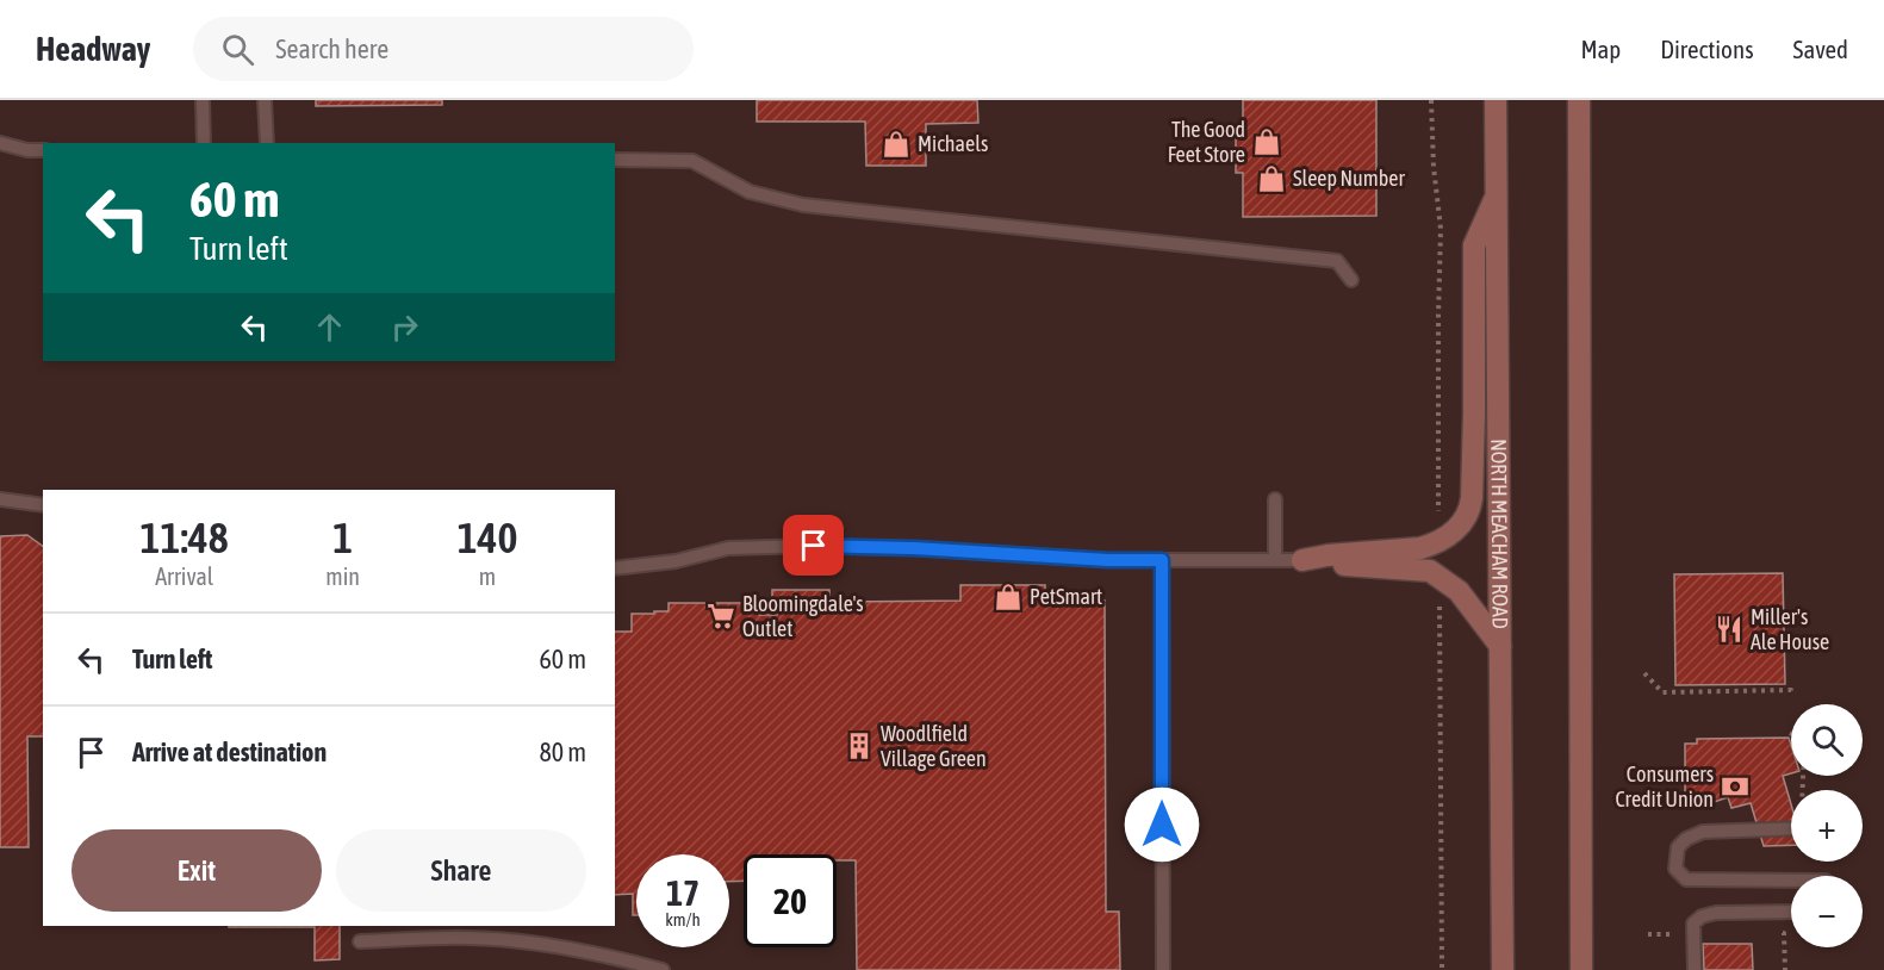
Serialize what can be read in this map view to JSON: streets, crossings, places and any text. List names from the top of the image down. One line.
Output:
{"streets":{"main road":["NORTH MEACHAM ROAD"]},"places":{"shop":["The Good Feet Store","Michaels","Sleep Number","PetSmart"],"supermarket":["Bloomingdale's Outlet"],"restaurant":["Miller's Ale House"],"building":["Woodlfield Village Green"],"bank":["Consumers Credit Union"]},"page":{"header":"Headway","search":"Search here","nav":["Map","Directions","Saved"],"turn":["60 m","Turn left"],"eta":["11:48","Arrival","1","min","140","m"],"list":[{"name":"Turn left","value":"60 m"},{"name":"Arrive at destination","value":"80 m"}],"map_buttons":["+","−"],"buttons":["Exit","Share"],"speed":"17 km/h","limit":"20"}}
